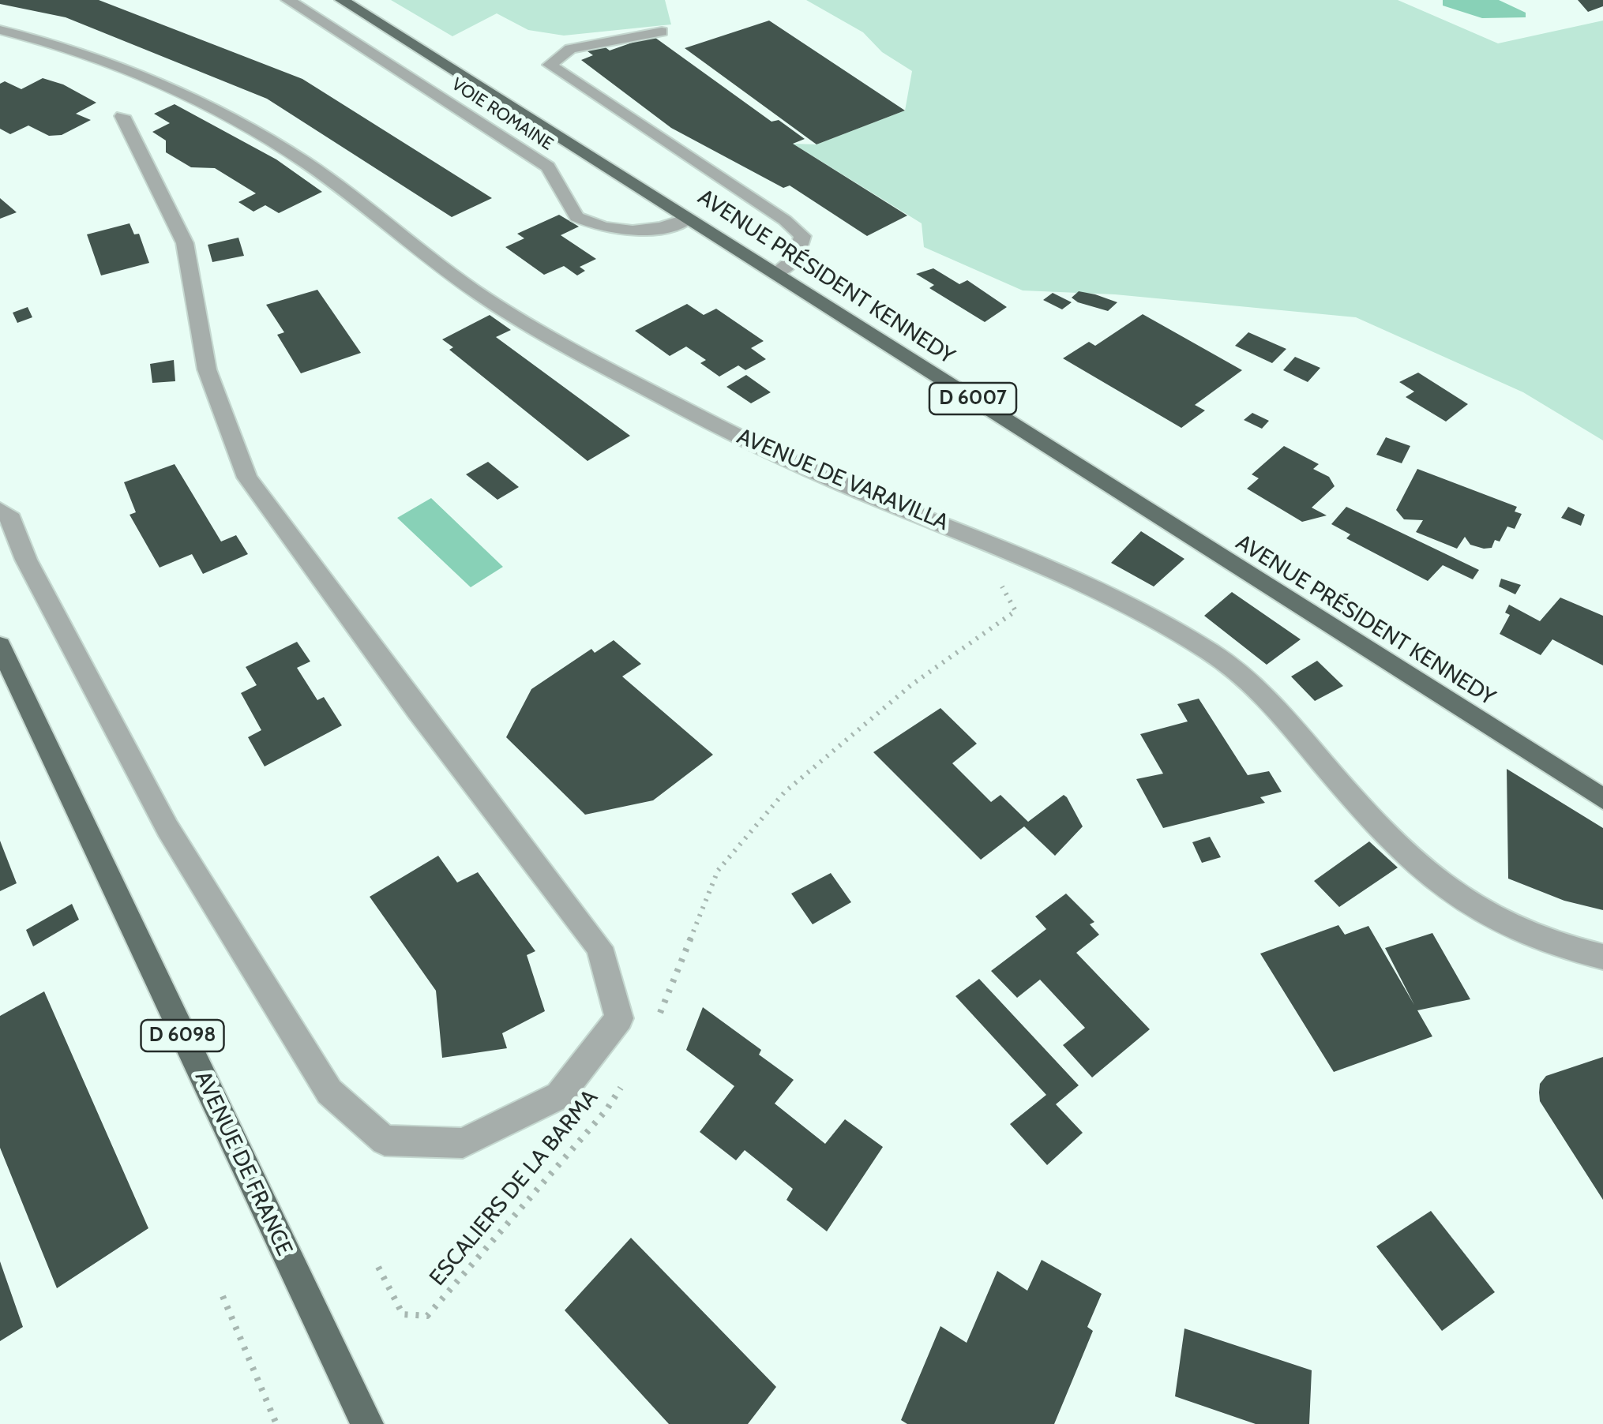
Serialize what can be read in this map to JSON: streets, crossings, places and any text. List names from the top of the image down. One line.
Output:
{"streets":{"main road":["AVENUE PRÉSIDENT KENNEDY","D 6007","D 6098","AVENUE DE FRANCE"],"street":["VOIE ROMAINE","AVENUE DE VARAVILLA"],"path":["ESCALIERS DE LA BARMA"]},"crossings":[["VOIE ROMAINE","AVENUE PRÉSIDENT KENNEDY"]]}
